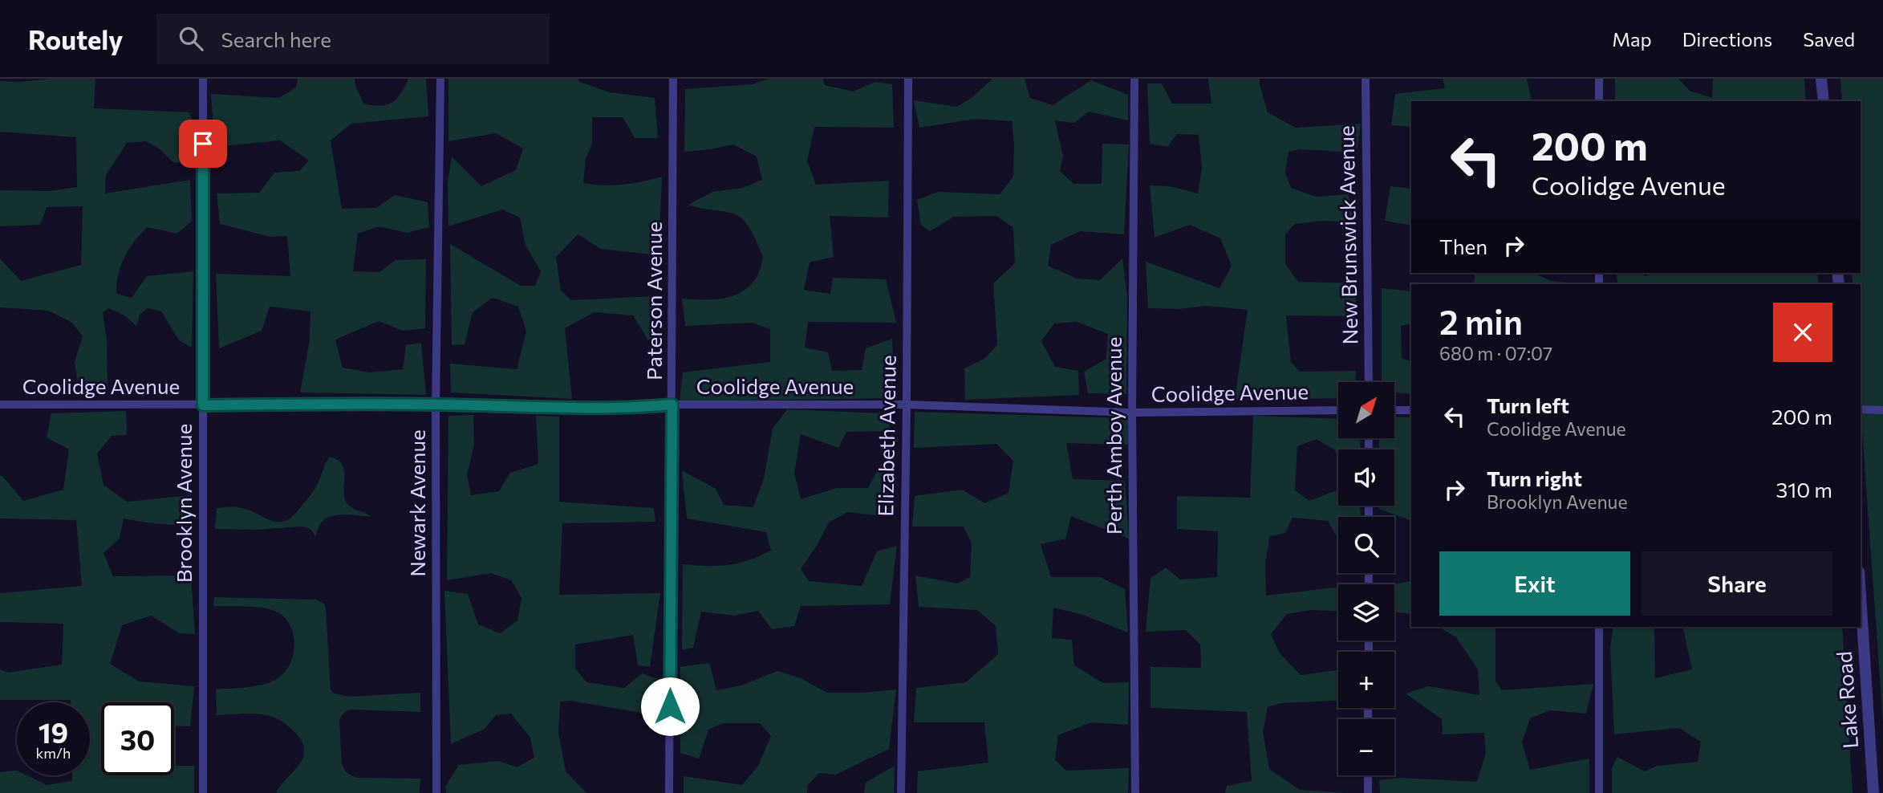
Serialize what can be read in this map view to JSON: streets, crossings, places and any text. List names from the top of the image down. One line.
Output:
{"streets":{"street":["New Brunswick Avenue","Paterson Avenue","Coolidge Avenue","Elizabeth Avenue","Perth Amboy Avenue","Brooklyn Avenue","Newark Avenue","Lake Road"]},"crossings":[["Paterson Avenue","Coolidge Avenue"],["Coolidge Avenue","Elizabeth Avenue"],["Coolidge Avenue","Perth Amboy Avenue"],["Coolidge Avenue","Brooklyn Avenue"],["Coolidge Avenue","Newark Avenue"]],"north":"top right","page":{"header":"Routely","search":"Search here","nav":["Map","Directions","Saved"],"turn":["200 m","Coolidge Avenue"],"then":"Then","heading":["2 min","680 m · 07:07"],"list":[{"name":"Turn left","note":"Coolidge Avenue","value":"200 m"},{"name":"Turn right","note":"Brooklyn Avenue","value":"310 m"}],"map_buttons":["+","−"],"buttons":["Exit","Share"],"speed":"19 km/h","limit":"30"}}
